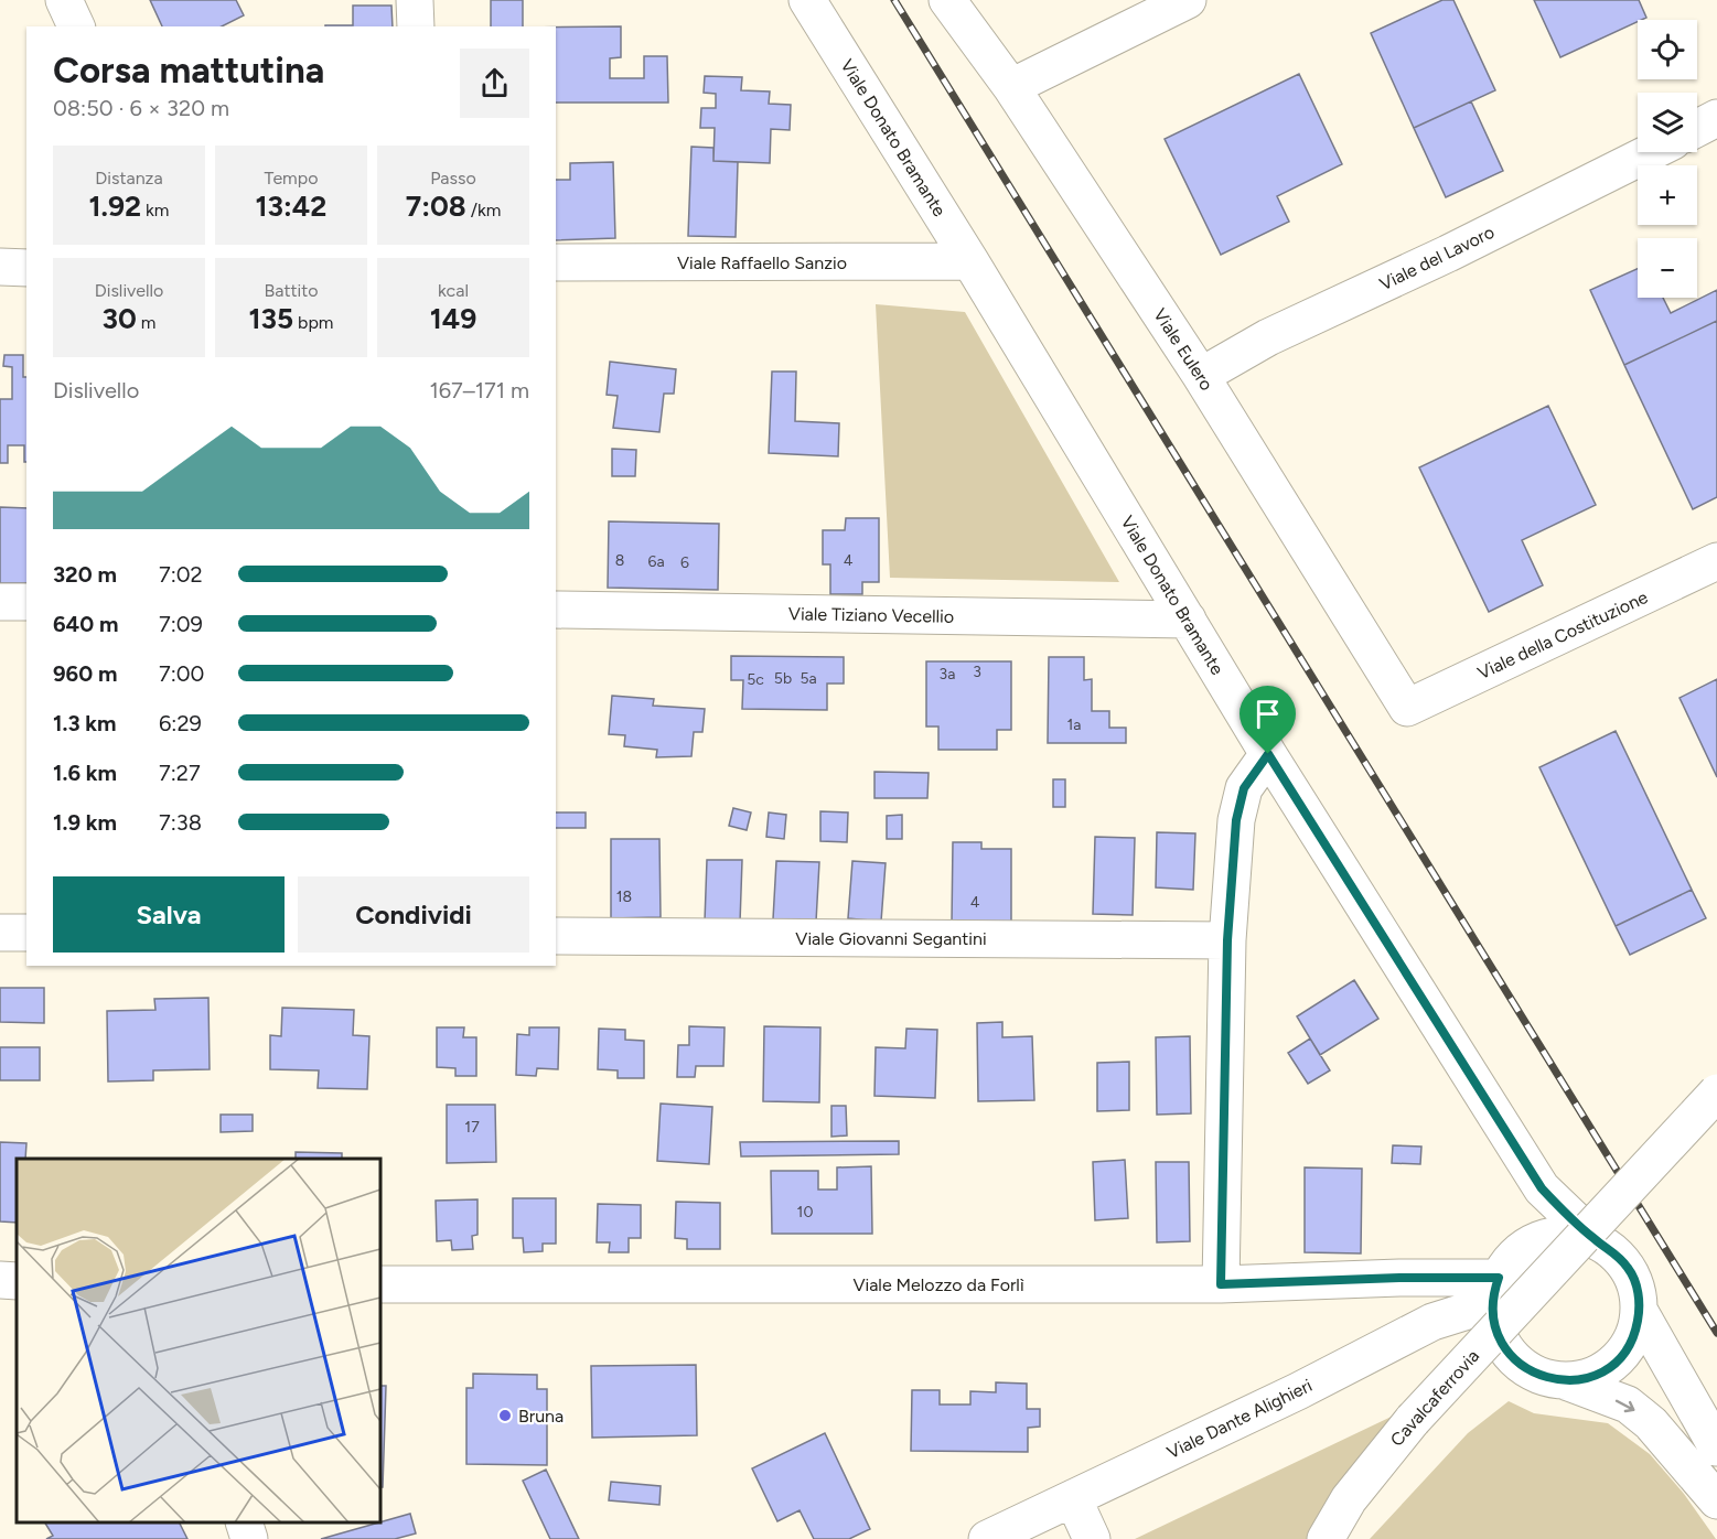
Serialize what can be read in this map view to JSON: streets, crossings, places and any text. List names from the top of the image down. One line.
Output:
{"streets":{"street":["Viale Donato Bramante","Viale del Lavoro","Viale Raffaello Sanzio","Viale Eulero","Viale Tiziano Vecellio","Viale della Costituzione","Viale Giovanni Segantini","Viale Melozzo da Forlì","Cavalcaferrovia","Viale Dante Alighieri"]},"crossings":[["Viale Donato Bramante","Viale Raffaello Sanzio"],["Viale Donato Bramante","Viale Tiziano Vecellio"],["Viale Donato Bramante","Viale Melozzo da Forlì"],["Viale Donato Bramante","Viale Dante Alighieri"],["Viale del Lavoro","Viale Eulero"],["Viale Eulero","Viale della Costituzione"],["Viale Melozzo da Forlì","Viale Dante Alighieri"]],"places":["Bruna"],"house_numbers":["8","4","6a","6","3","3a","5b","5a","5c","1a","18","4","17","10"],"page":{"map_buttons":["+","−"],"heading":["Corsa mattutina","08:50 · 6 × 320 m"],"stats":[["Distanza","1.92 km"],["Tempo","13:42"],["Passo","7:08 /km"],["Dislivello","30 m"],["Battito","135 bpm"],["kcal","149"]],"chart":["Dislivello","167–171 m"],"list":[{"name":"320 m","note":"7:02"},{"name":"640 m","note":"7:09"},{"name":"960 m","note":"7:00"},{"name":"1.3 km","note":"6:29"},{"name":"1.6 km","note":"7:27"},{"name":"1.9 km","note":"7:38"}],"buttons":["Salva","Condividi"]}}
